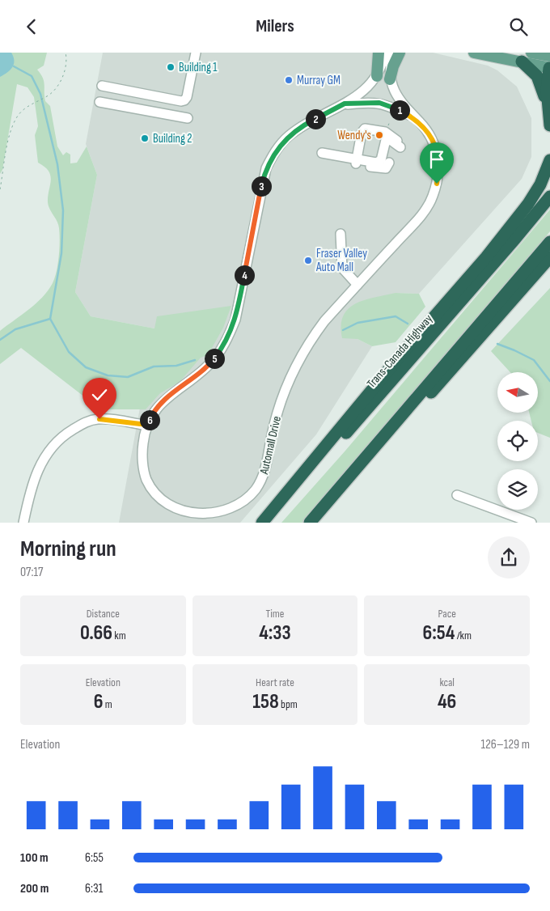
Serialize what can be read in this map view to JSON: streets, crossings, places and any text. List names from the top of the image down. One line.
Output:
{"streets":{"highway":["Trans-Canada Highway"],"street":["Automall Drive"]},"places":["Building 1","Murray GM","Wendy's","Building 2","Fraser Valley Auto Mall"],"north":"left","page":{"header":"Milers","pins":["1","2","3","4","5","6"],"heading":["Morning run","07:17"],"stats":[["Distance","0.66 km"],["Time","4:33"],["Pace","6:54 /km"],["Elevation","6 m"],["Heart rate","158 bpm"],["kcal","46"]],"chart":["Elevation","126–129 m"],"list":[{"name":"100 m","note":"6:55"},{"name":"200 m","note":"6:31"}]}}
